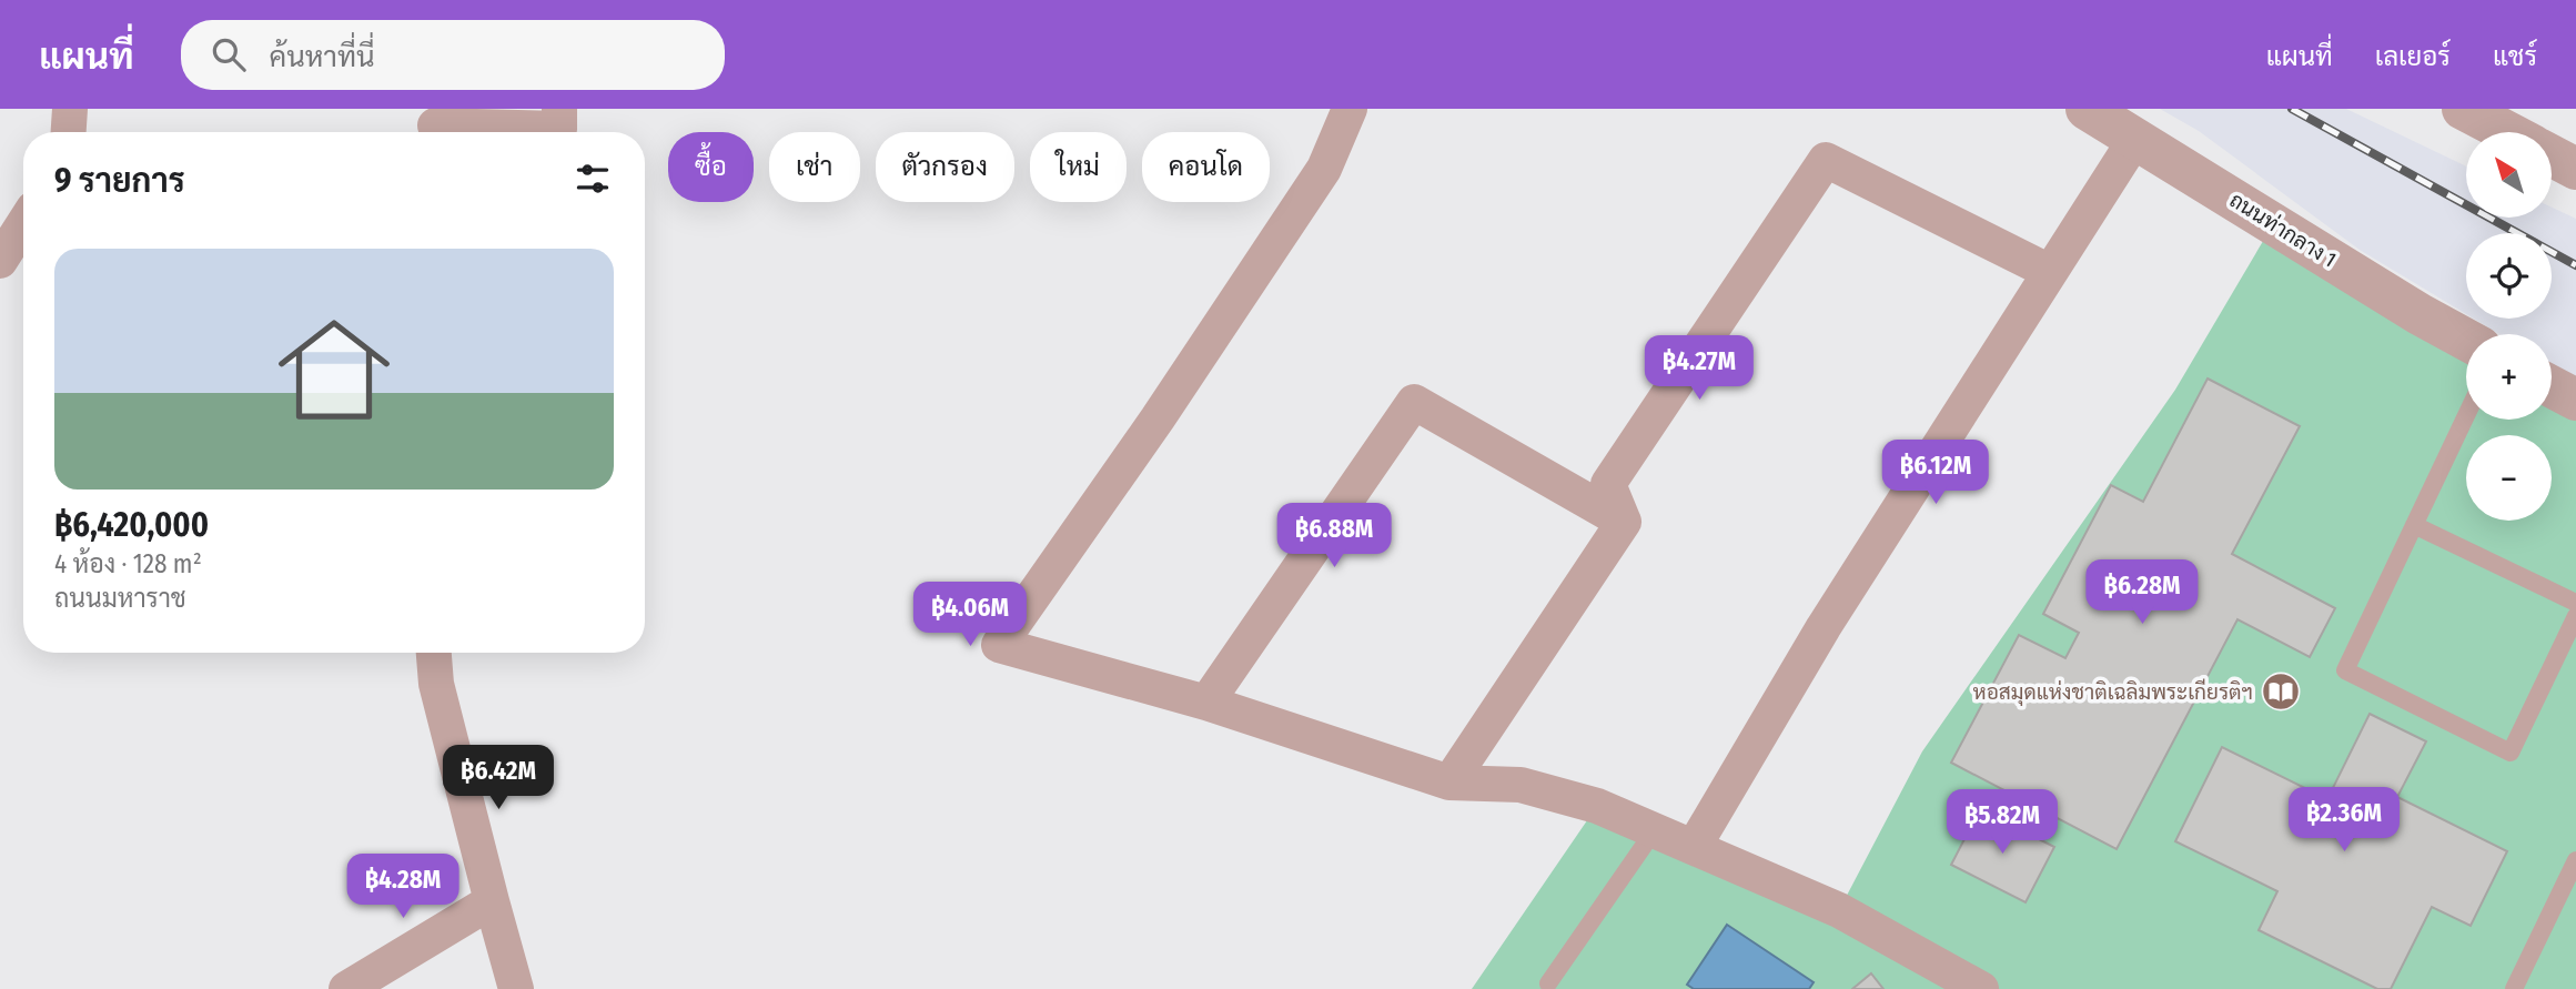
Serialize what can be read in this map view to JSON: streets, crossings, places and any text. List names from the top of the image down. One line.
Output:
{"streets":{"street":["ถนนท่ากลาง 1"]},"places":{"library":["หอสมุดแห่งชาติเฉลิมพระเกียรติฯ"]},"north":"top left","page":{"header":"แผนที่","search":"ค้นหาที่นี่","nav":["แผนที่","เลเยอร์","แชร์"],"map_buttons":["+","−"],"chip":["ซื้อ","เช่า","ตัวกรอง","ใหม่","คอนโด"],"heading":"9 รายการ","list":[{"name":"฿6,420,000","note":"4 ห้อง · 128 m² · ถนนมหาราช"}],"price":["฿4.27M","฿6.12M","฿6.88M","฿6.28M","฿4.06M","฿6.42M","฿2.36M","฿5.82M","฿4.28M"]}}
